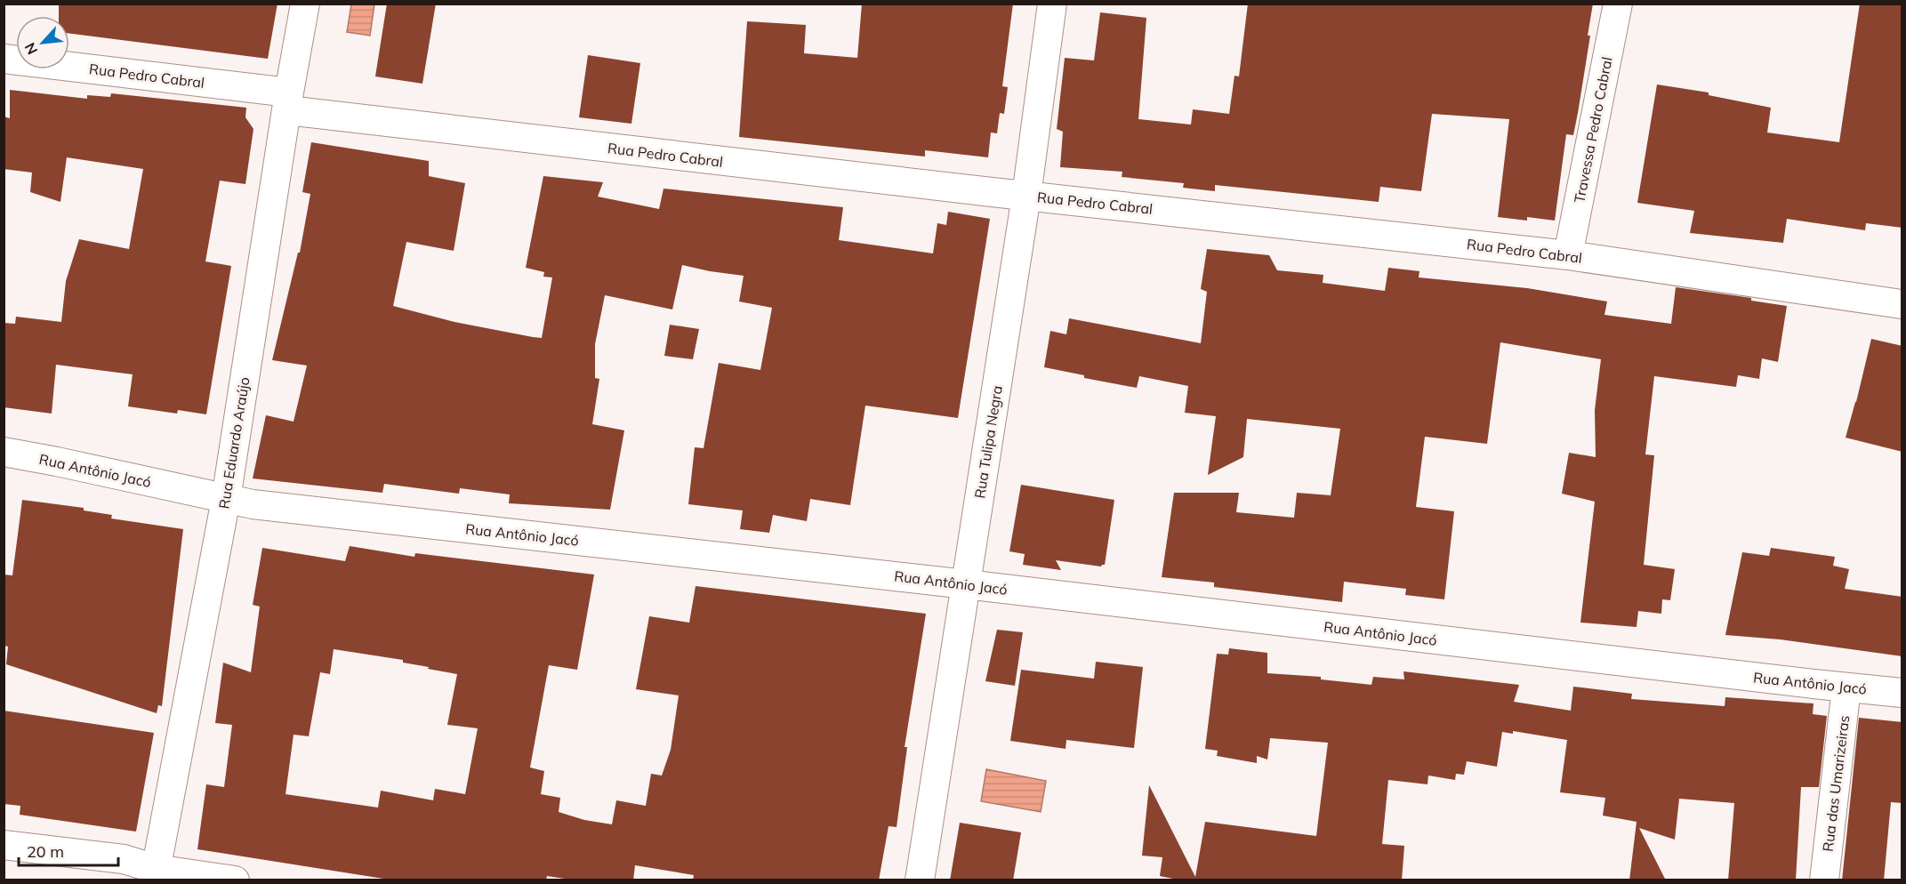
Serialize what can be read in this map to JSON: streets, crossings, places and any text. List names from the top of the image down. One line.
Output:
{"streets":{"street":["Rua Pedro Cabral","Travessa Pedro Cabral","Rua Tulipa Negra","Rua Eduardo Araújo","Rua Antônio Jacó","Rua das Umarizeiras"]},"crossings":[["Rua Pedro Cabral","Travessa Pedro Cabral"],["Rua Pedro Cabral","Rua Tulipa Negra"],["Rua Pedro Cabral","Rua Eduardo Araújo"],["Rua Tulipa Negra","Rua Antônio Jacó"],["Rua Eduardo Araújo","Rua Antônio Jacó"],["Rua Antônio Jacó","Rua das Umarizeiras"]],"scale_bar":"20 m","north":"bottom left"}
